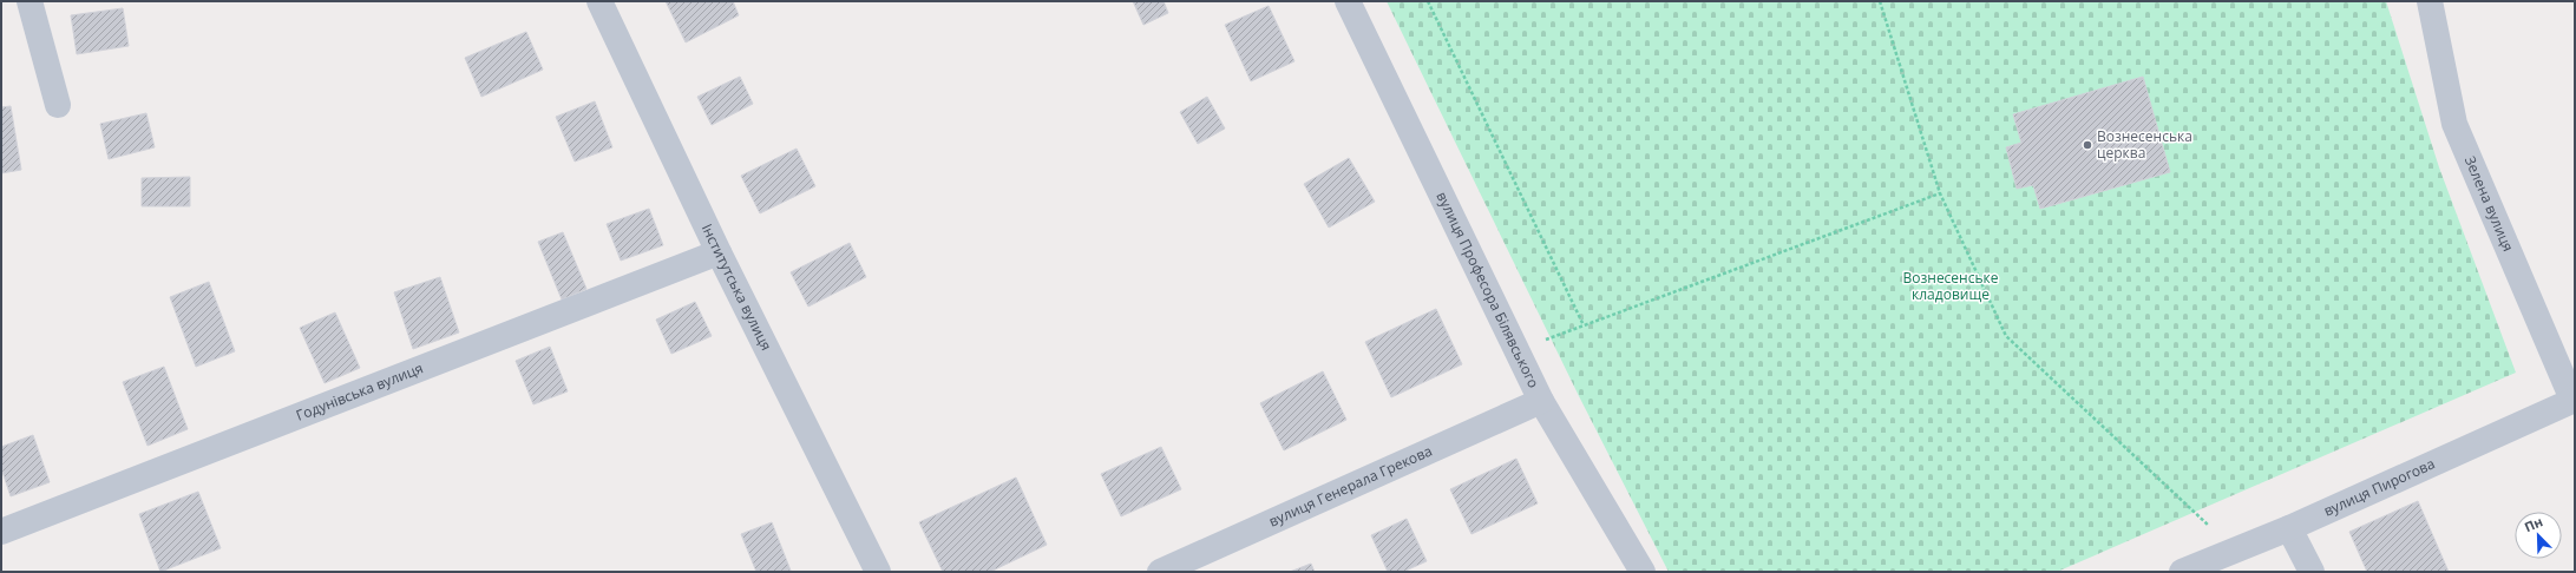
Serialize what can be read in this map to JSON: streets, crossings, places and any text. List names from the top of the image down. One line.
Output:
{"streets":{"street":["Зелена вулиця","Інститутська вулиця","вулиця Професора Білявського","Годунівська вулиця","вулиця Генерала Грекова","вулиця Пирогова"]},"crossings":[["Зелена вулиця","вулиця Пирогова"],["Інститутська вулиця","Годунівська вулиця"],["вулиця Професора Білявського","вулиця Генерала Грекова"]],"parks":["Вознесенське кладовище"],"places":["Вознесенська церква"],"north":"top left"}
